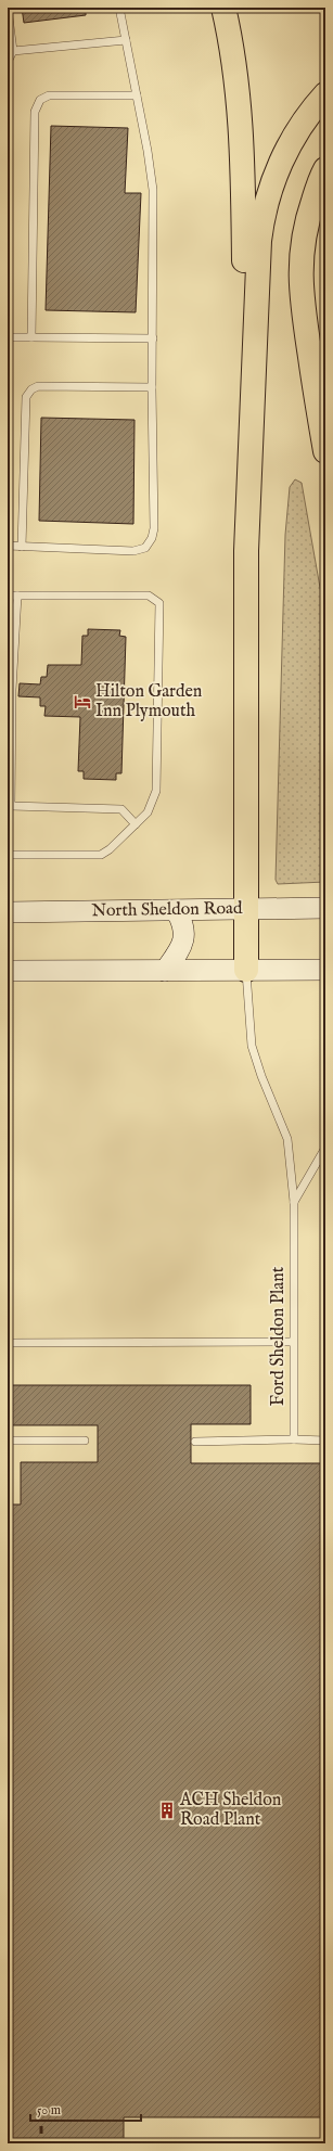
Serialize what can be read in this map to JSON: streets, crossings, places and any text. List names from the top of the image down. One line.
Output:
{"streets":{"main road":["North Sheldon Road"],"lane":["Ford Sheldon Plant"]},"places":{"hotel":["Hilton Garden Inn Plymouth"],"building":["ACH Sheldon Road Plant"]},"scale_bar":"50 m"}
